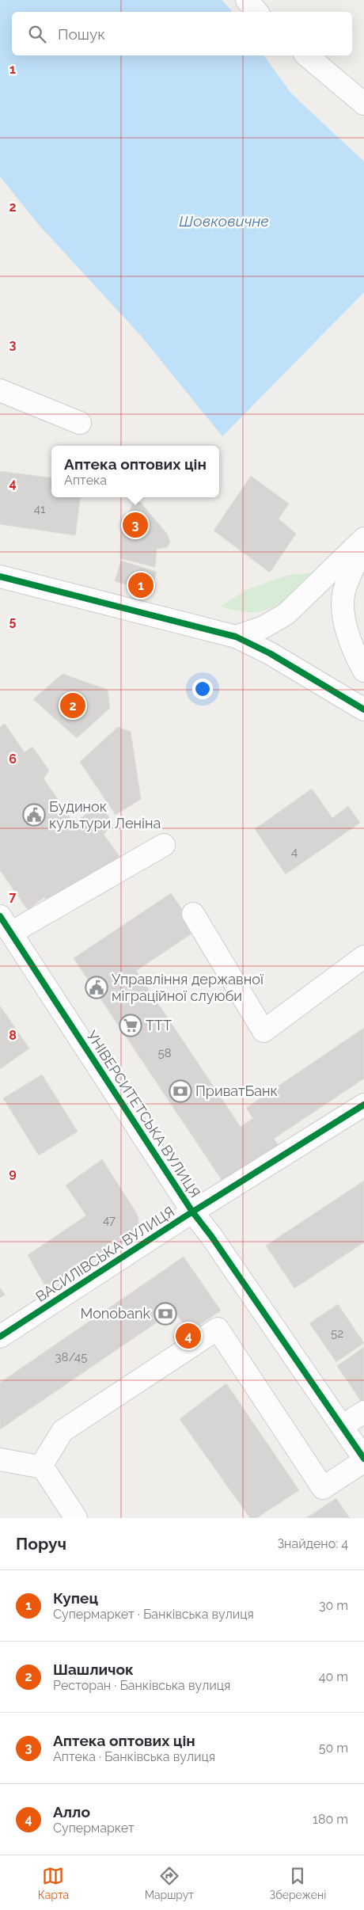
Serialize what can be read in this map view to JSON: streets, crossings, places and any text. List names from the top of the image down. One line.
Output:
{"streets":{"street":["УНІВЕРСИТЕТСЬКА ВУЛИЦЯ","ВАСИЛІВСЬКА ВУЛИЦЯ"]},"crossings":[["УНІВЕРСИТЕТСЬКА ВУЛИЦЯ","ВАСИЛІВСЬКА ВУЛИЦЯ"]],"water":["Шовковичне"],"places":{"public building":["Будинок культури Леніна","Управління державної міграційної слуюби"],"supermarket":["ТТТ"],"bank":["ПриватБанк","Monobank"]},"house_numbers":["41","4","58","47","52","38/45"],"page":{"search":"Пошук","popup":["Аптека оптових цін","Аптека"],"pins":["3","1","2","4"],"heading":["Поруч","Знайдено: 4"],"list":[{"mark":"1","name":"Купец","note":"Супермаркет · Банківська вулиця","value":"30 m"},{"mark":"2","name":"Шашличок","note":"Ресторан · Банківська вулиця","value":"40 m"},{"mark":"3","name":"Аптека оптових цін","note":"Аптека · Банківська вулиця","value":"50 m"},{"mark":"4","name":"Алло","note":"Супермаркет","value":"180 m"}],"nav":["Карта","Маршрут","Збережені"]},"grid":{"rows":["1","2","3","4","5","6","7","8","9"]}}
